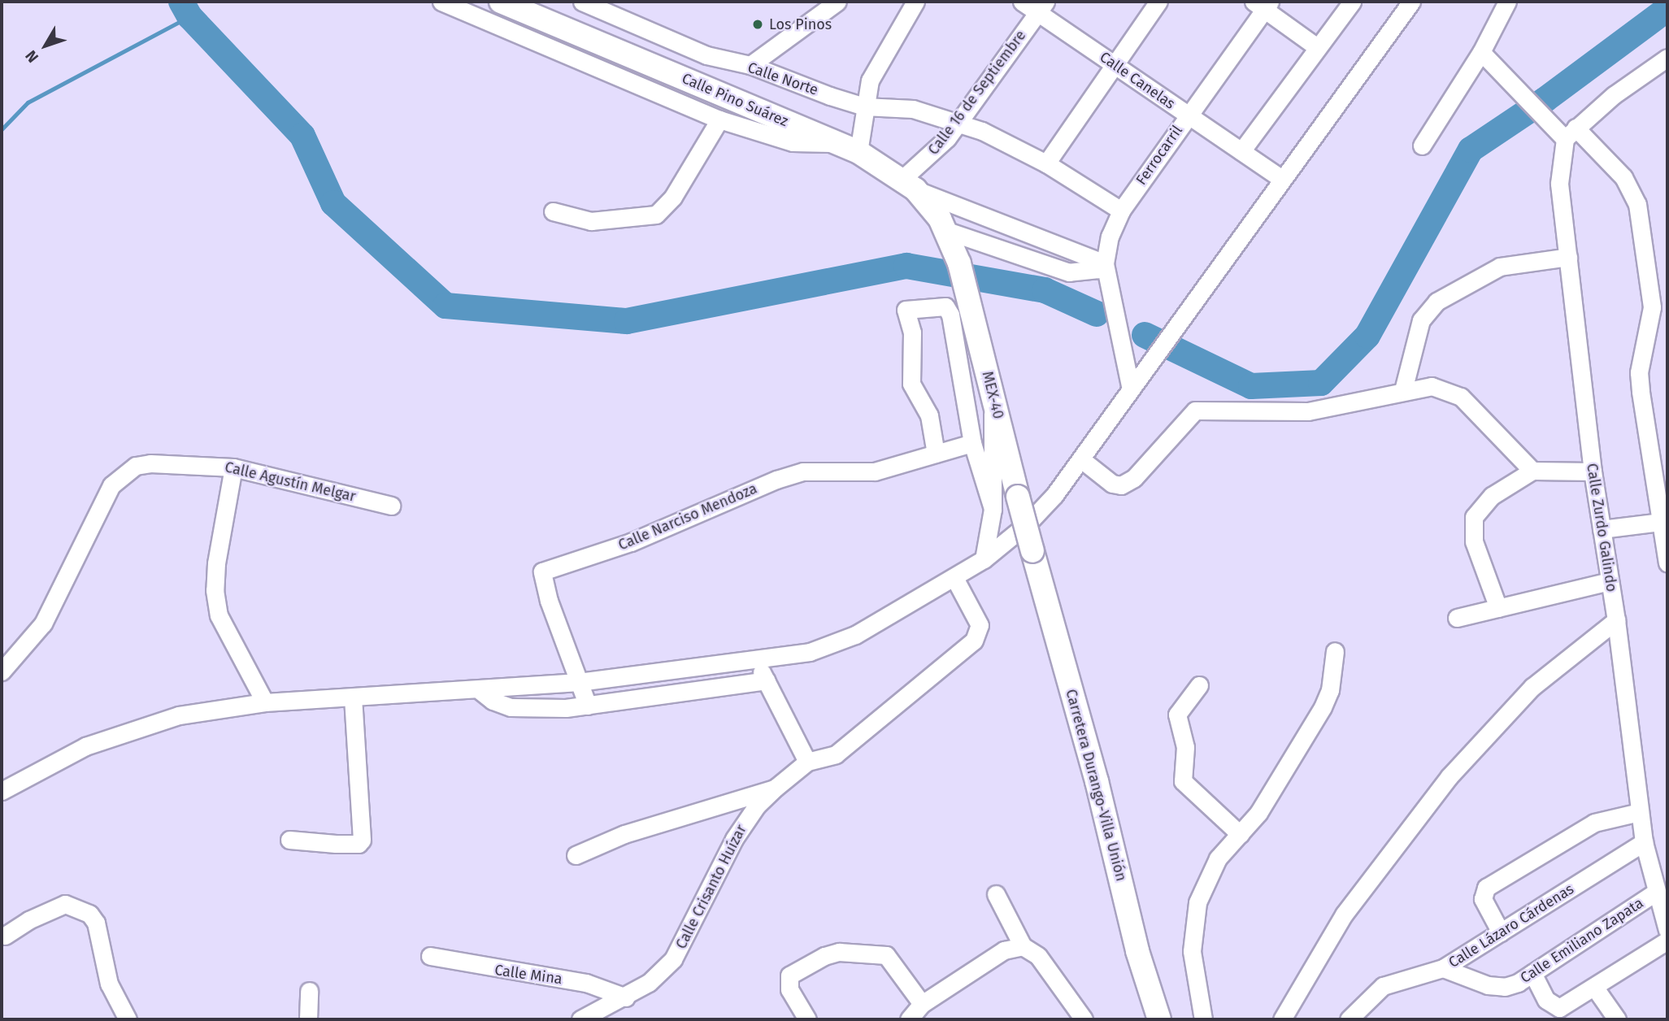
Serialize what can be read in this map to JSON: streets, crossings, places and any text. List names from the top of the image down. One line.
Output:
{"streets":{"main road":["Calle Pino Suárez","MEX-40","Carretera Durango-Villa Unión"],"street":["Calle Norte","Calle Canelas","Calle 16 de Septiembre","Ferrocarril","Calle Agustín Melgar","Calle Narciso Mendoza","Calle Zurdo Galindo","Calle Crisanto Huízar","Calle Lázaro Cárdenas","Calle Emiliano Zapata","Calle Mina"]},"crossings":[["Calle Norte","Calle 16 de Septiembre"],["Calle Norte","Ferrocarril"],["Calle Canelas","Calle 16 de Septiembre"],["Calle Canelas","Ferrocarril"],["Calle 16 de Septiembre","Calle Pino Suárez"],["Calle Pino Suárez","MEX-40"],["MEX-40","Carretera Durango-Villa Unión"],["Calle Zurdo Galindo","Calle Lázaro Cárdenas"],["Calle Zurdo Galindo","Calle Emiliano Zapata"],["Calle Crisanto Huízar","Calle Mina"],["Calle Lázaro Cárdenas","Calle Emiliano Zapata"]],"places":["Los Pinos"],"north":"bottom left"}
